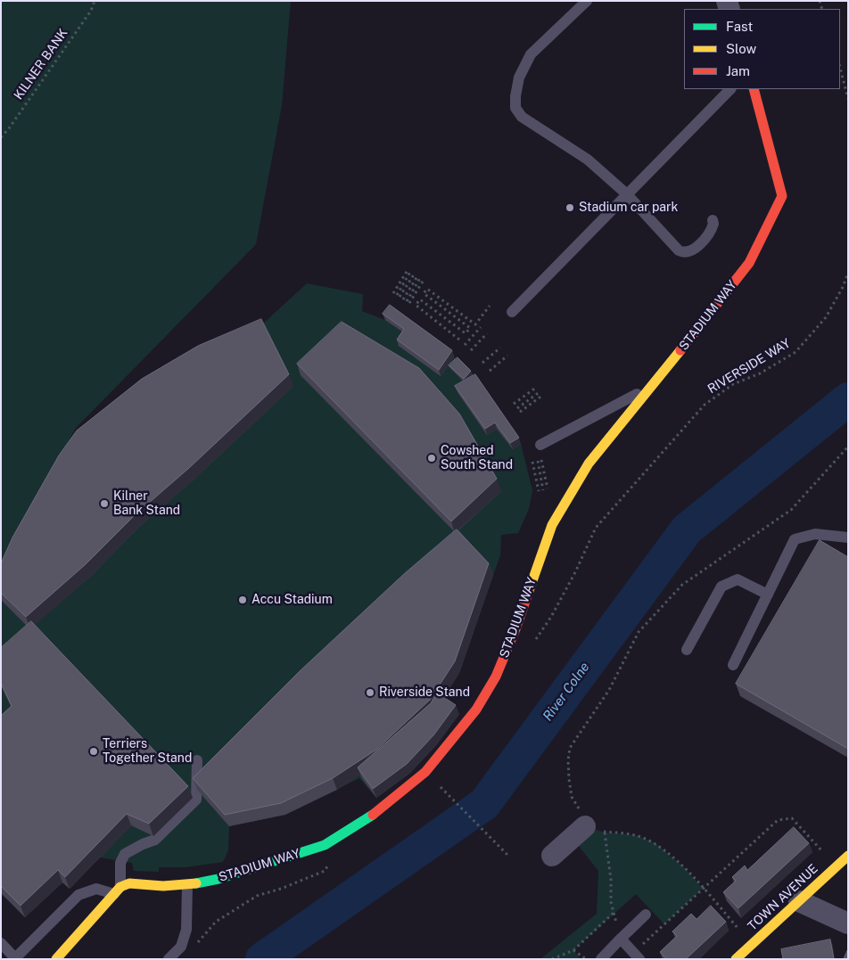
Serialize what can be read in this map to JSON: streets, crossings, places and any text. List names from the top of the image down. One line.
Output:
{"streets":{"street":["STADIUM WAY","TOWN AVENUE"],"path":["KILNER BANK","RIVERSIDE WAY"]},"water":["River Colne"],"places":["Stadium car park","Cowshed South Stand","Kilner Bank Stand","Accu Stadium","Riverside Stand","Terriers Together Stand"],"legend":["Fast","Slow","Jam"]}
